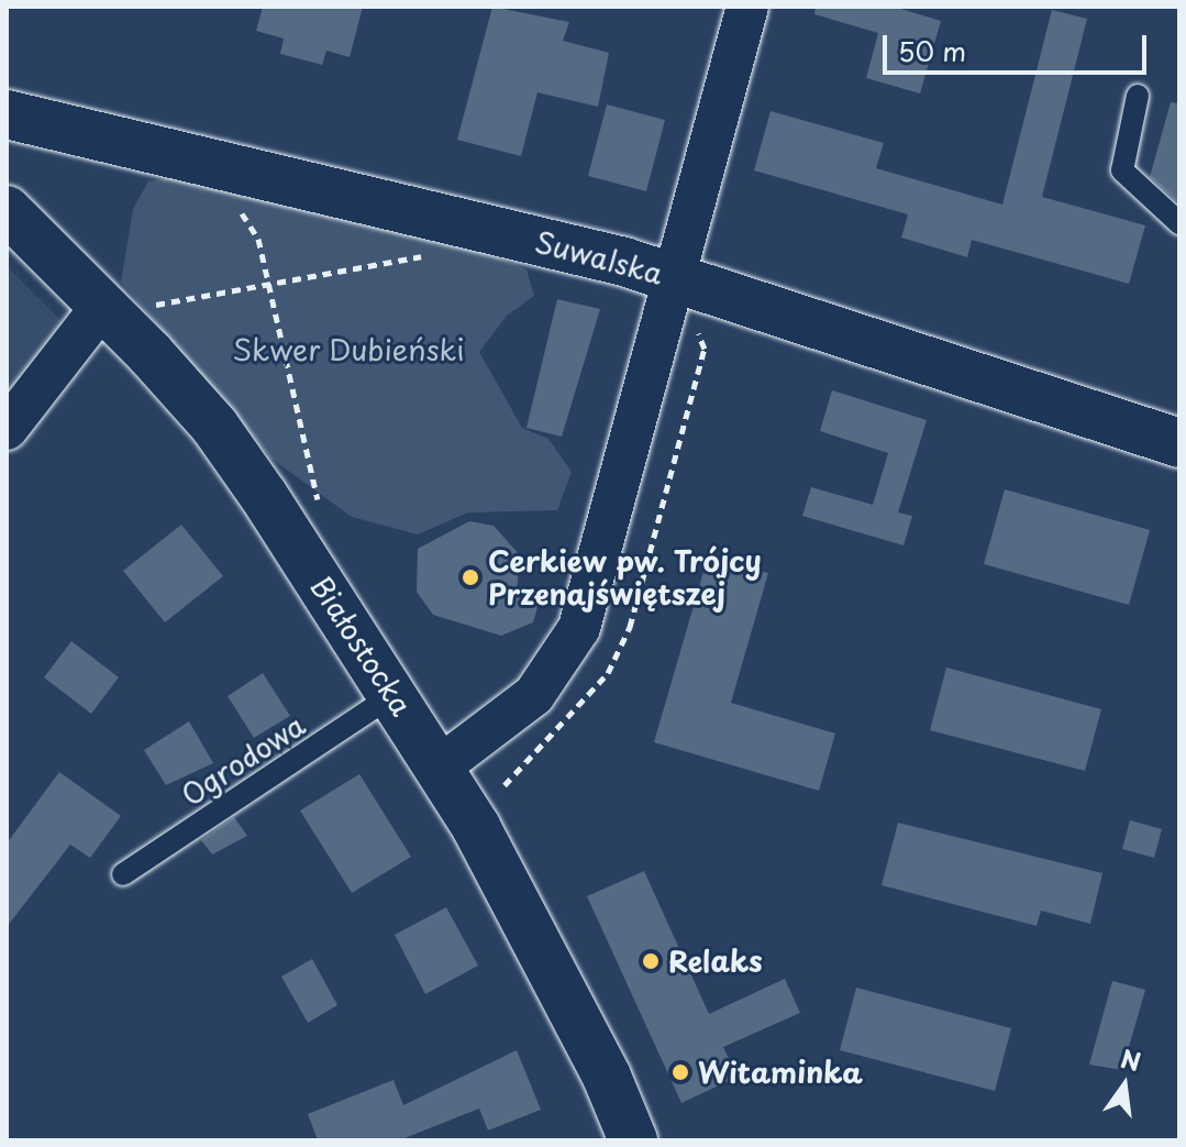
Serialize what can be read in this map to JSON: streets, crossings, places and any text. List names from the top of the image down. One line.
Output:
{"streets":{"street":["Suwalska","Białostocka"],"lane":["Ogrodowa"]},"crossings":[["Białostocka","Ogrodowa"]],"parks":["Skwer Dubieński"],"places":["Cerkiew pw. Trójcy Przenajświętszej","Relaks","Witaminka"],"scale_bar":"50 m","north":"top"}
